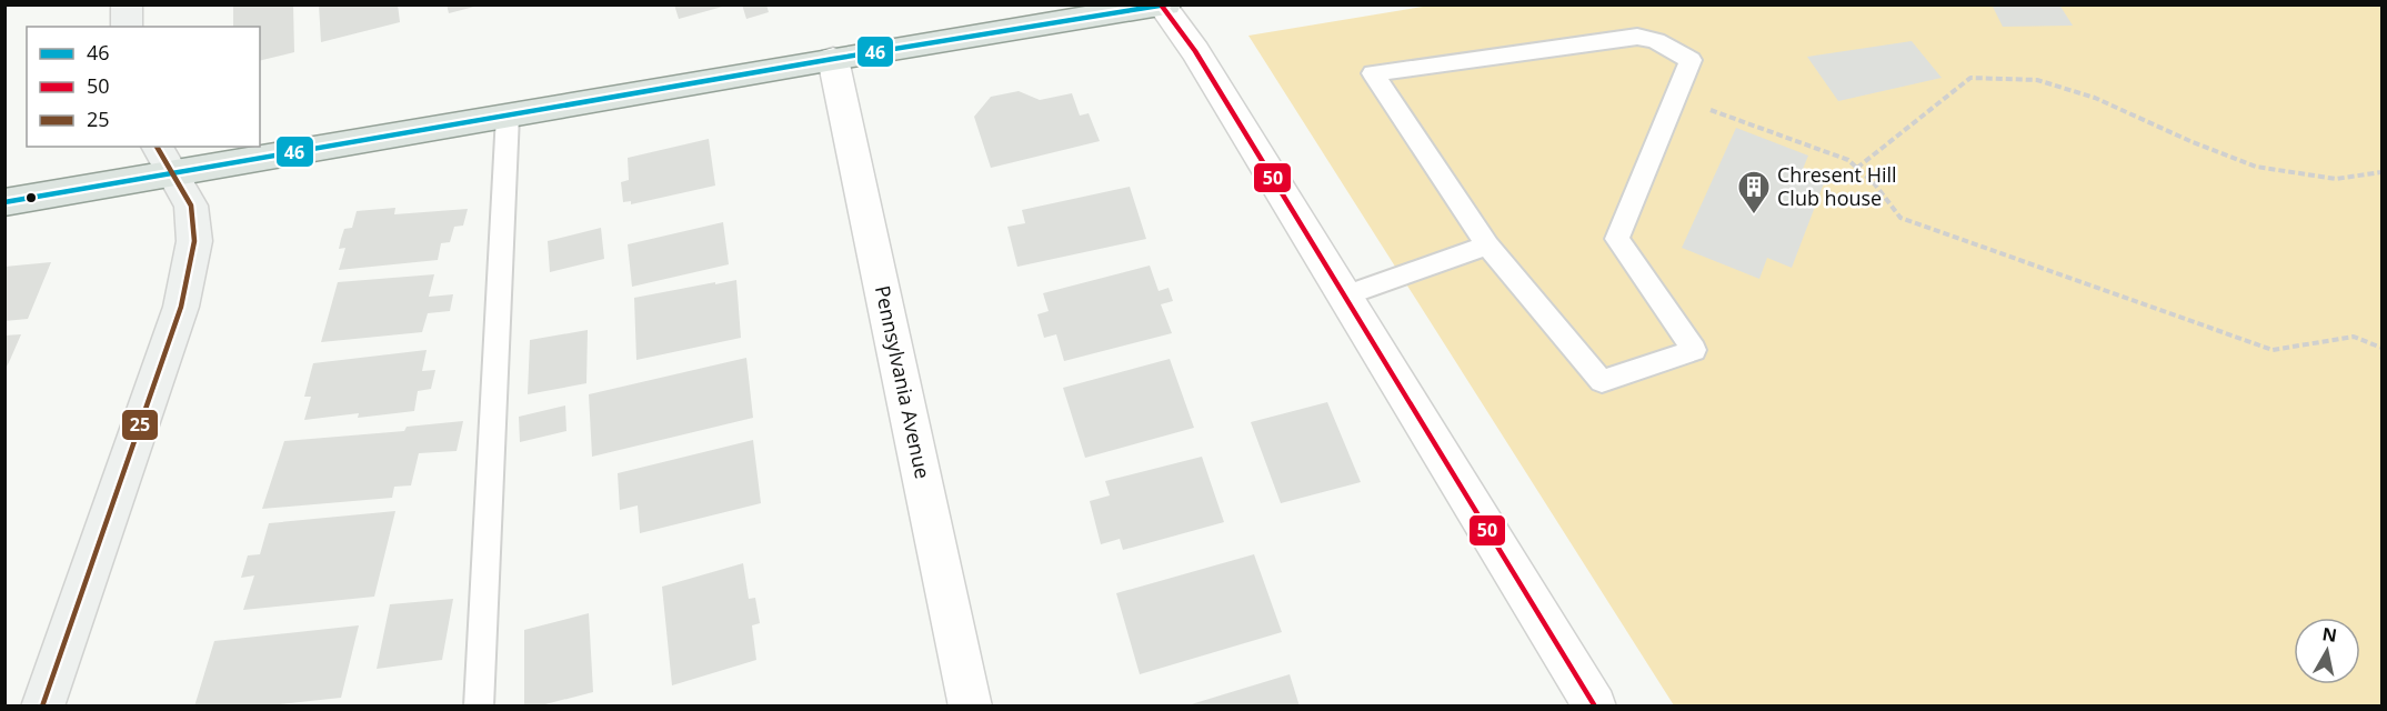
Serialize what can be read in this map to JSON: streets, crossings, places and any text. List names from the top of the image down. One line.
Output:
{"streets":{"street":["Pennsylvania Avenue"]},"places":{"building":["Chresent Hill Club house"]},"lines":["transit line 46","transit line 50","transit line 25"],"legend":["46","50","25"],"north":"top"}
